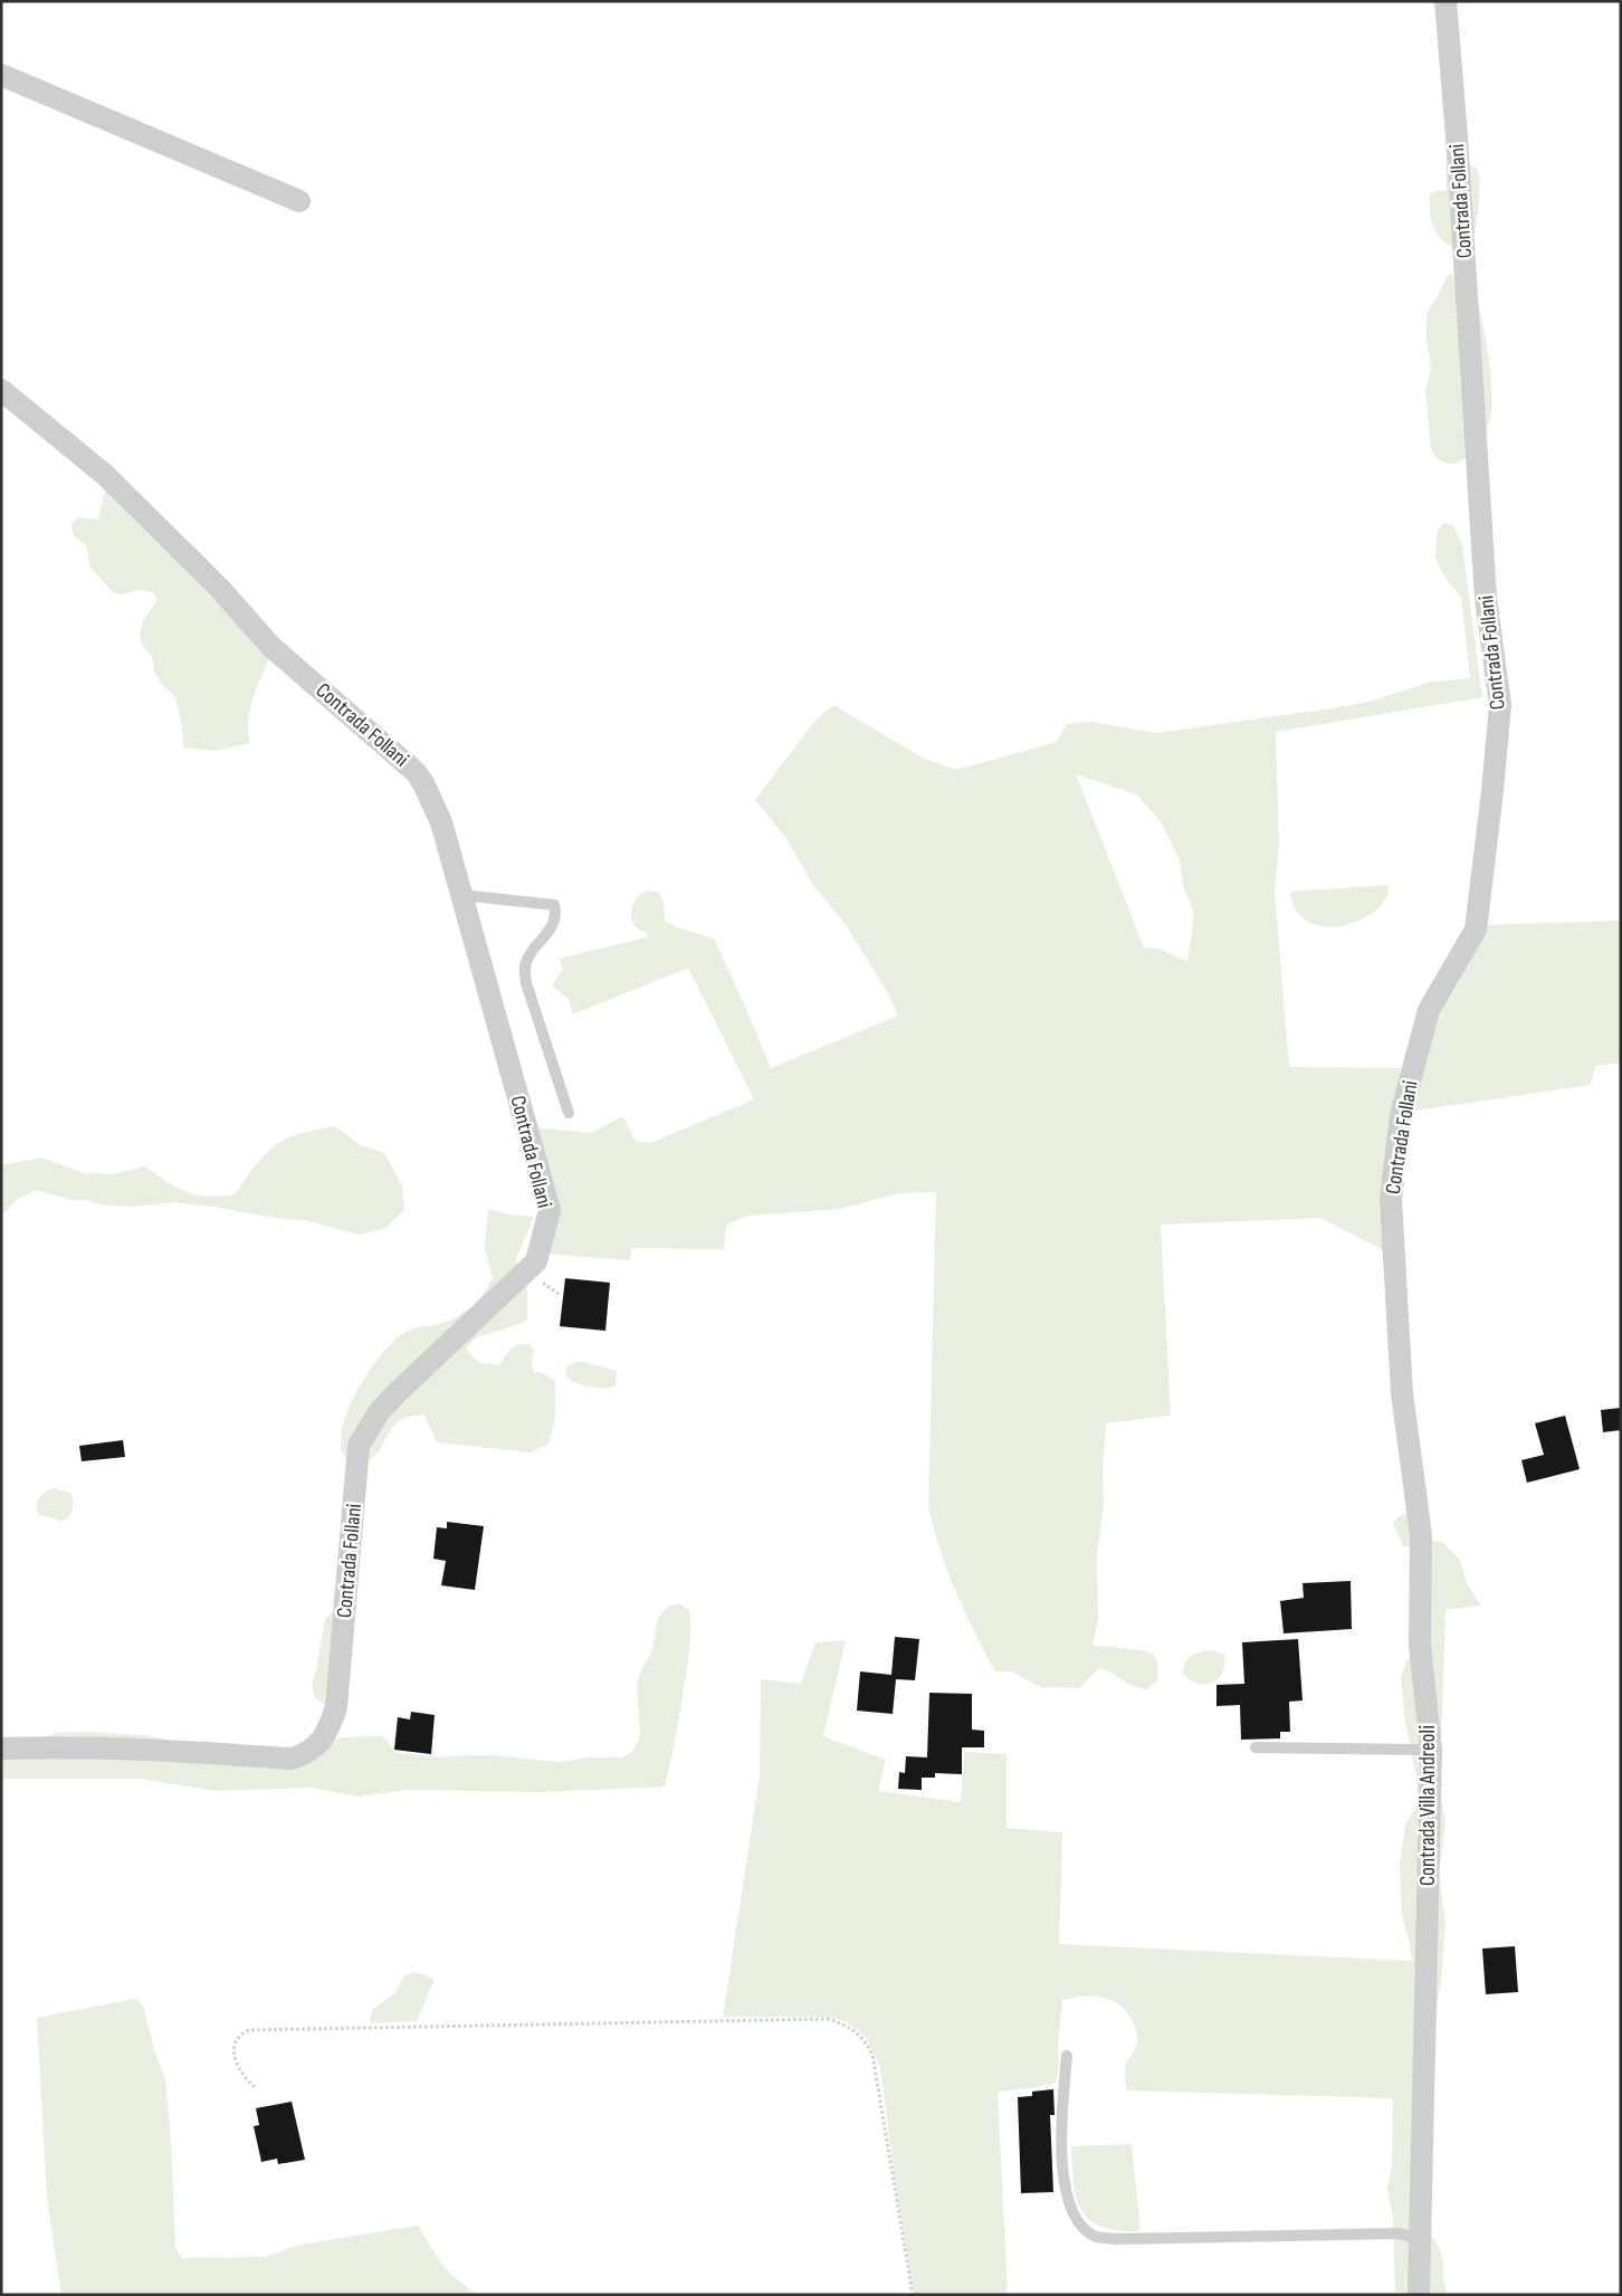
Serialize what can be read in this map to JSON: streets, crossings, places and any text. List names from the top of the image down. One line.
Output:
{"streets":{"street":["Contrada Follani","Contrada Villa Andreoli"]},"crossings":[["Contrada Follani","Contrada Villa Andreoli"]]}
